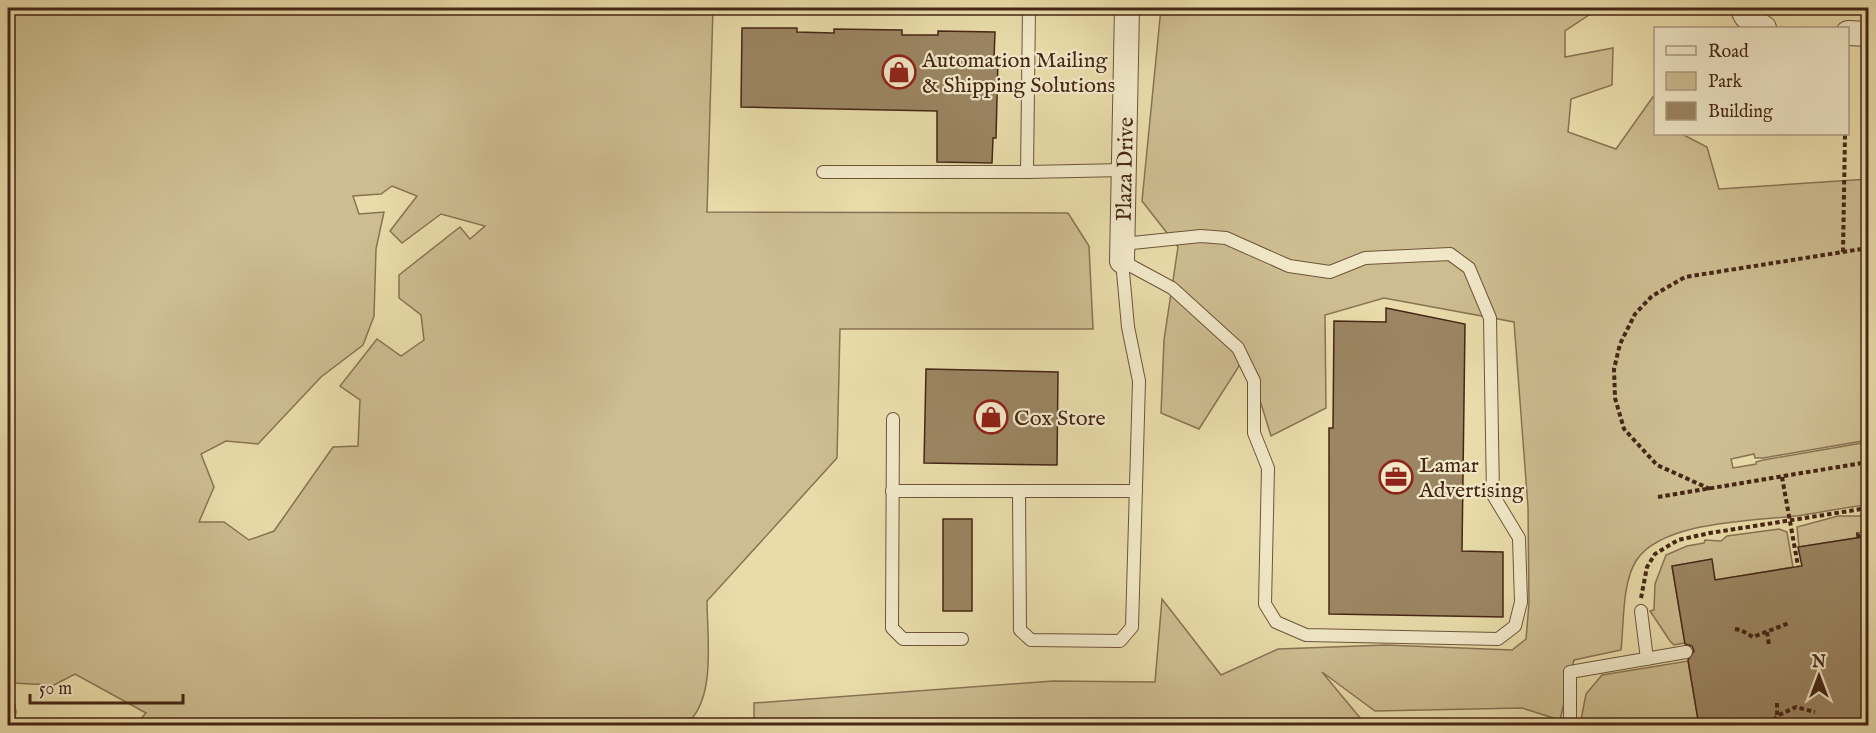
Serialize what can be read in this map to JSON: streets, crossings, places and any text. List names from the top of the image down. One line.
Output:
{"streets":{"street":["Plaza Drive"]},"places":{"shop":["Automation Mailing & Shipping Solutions","Cox Store"],"office":["Lamar Advertising"]},"legend":["Road","Park","Building"],"scale_bar":"50 m","north":"top"}
